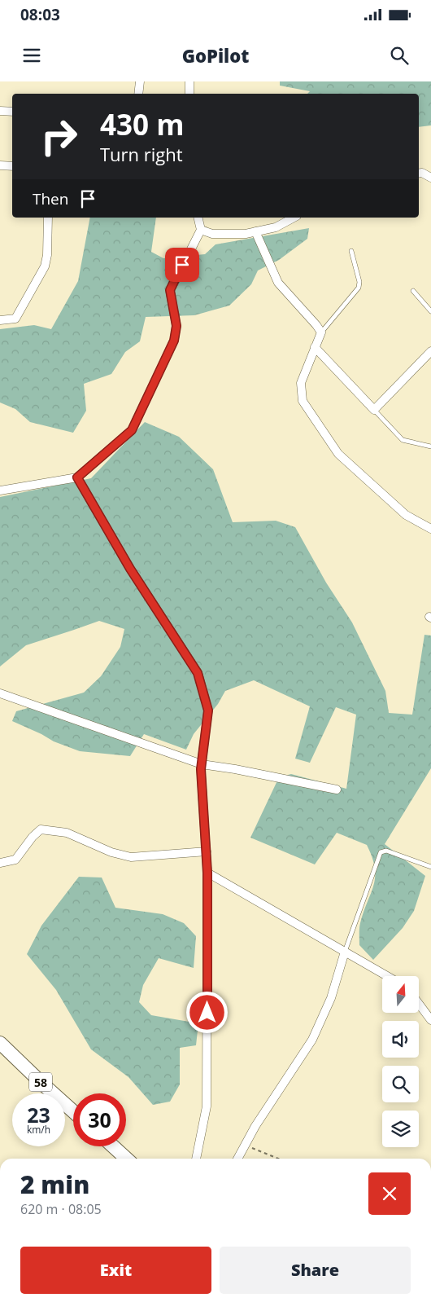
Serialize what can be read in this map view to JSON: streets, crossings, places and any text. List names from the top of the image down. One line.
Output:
{"streets":{"main road":["58"]},"north":"top","page":{"status":"08:03","header":"GoPilot","turn":["430 m","Turn right"],"then":"Then","speed":"23 km/h","limit":"30","heading":["2 min","620 m · 08:05"],"buttons":["Exit","Share"]}}
